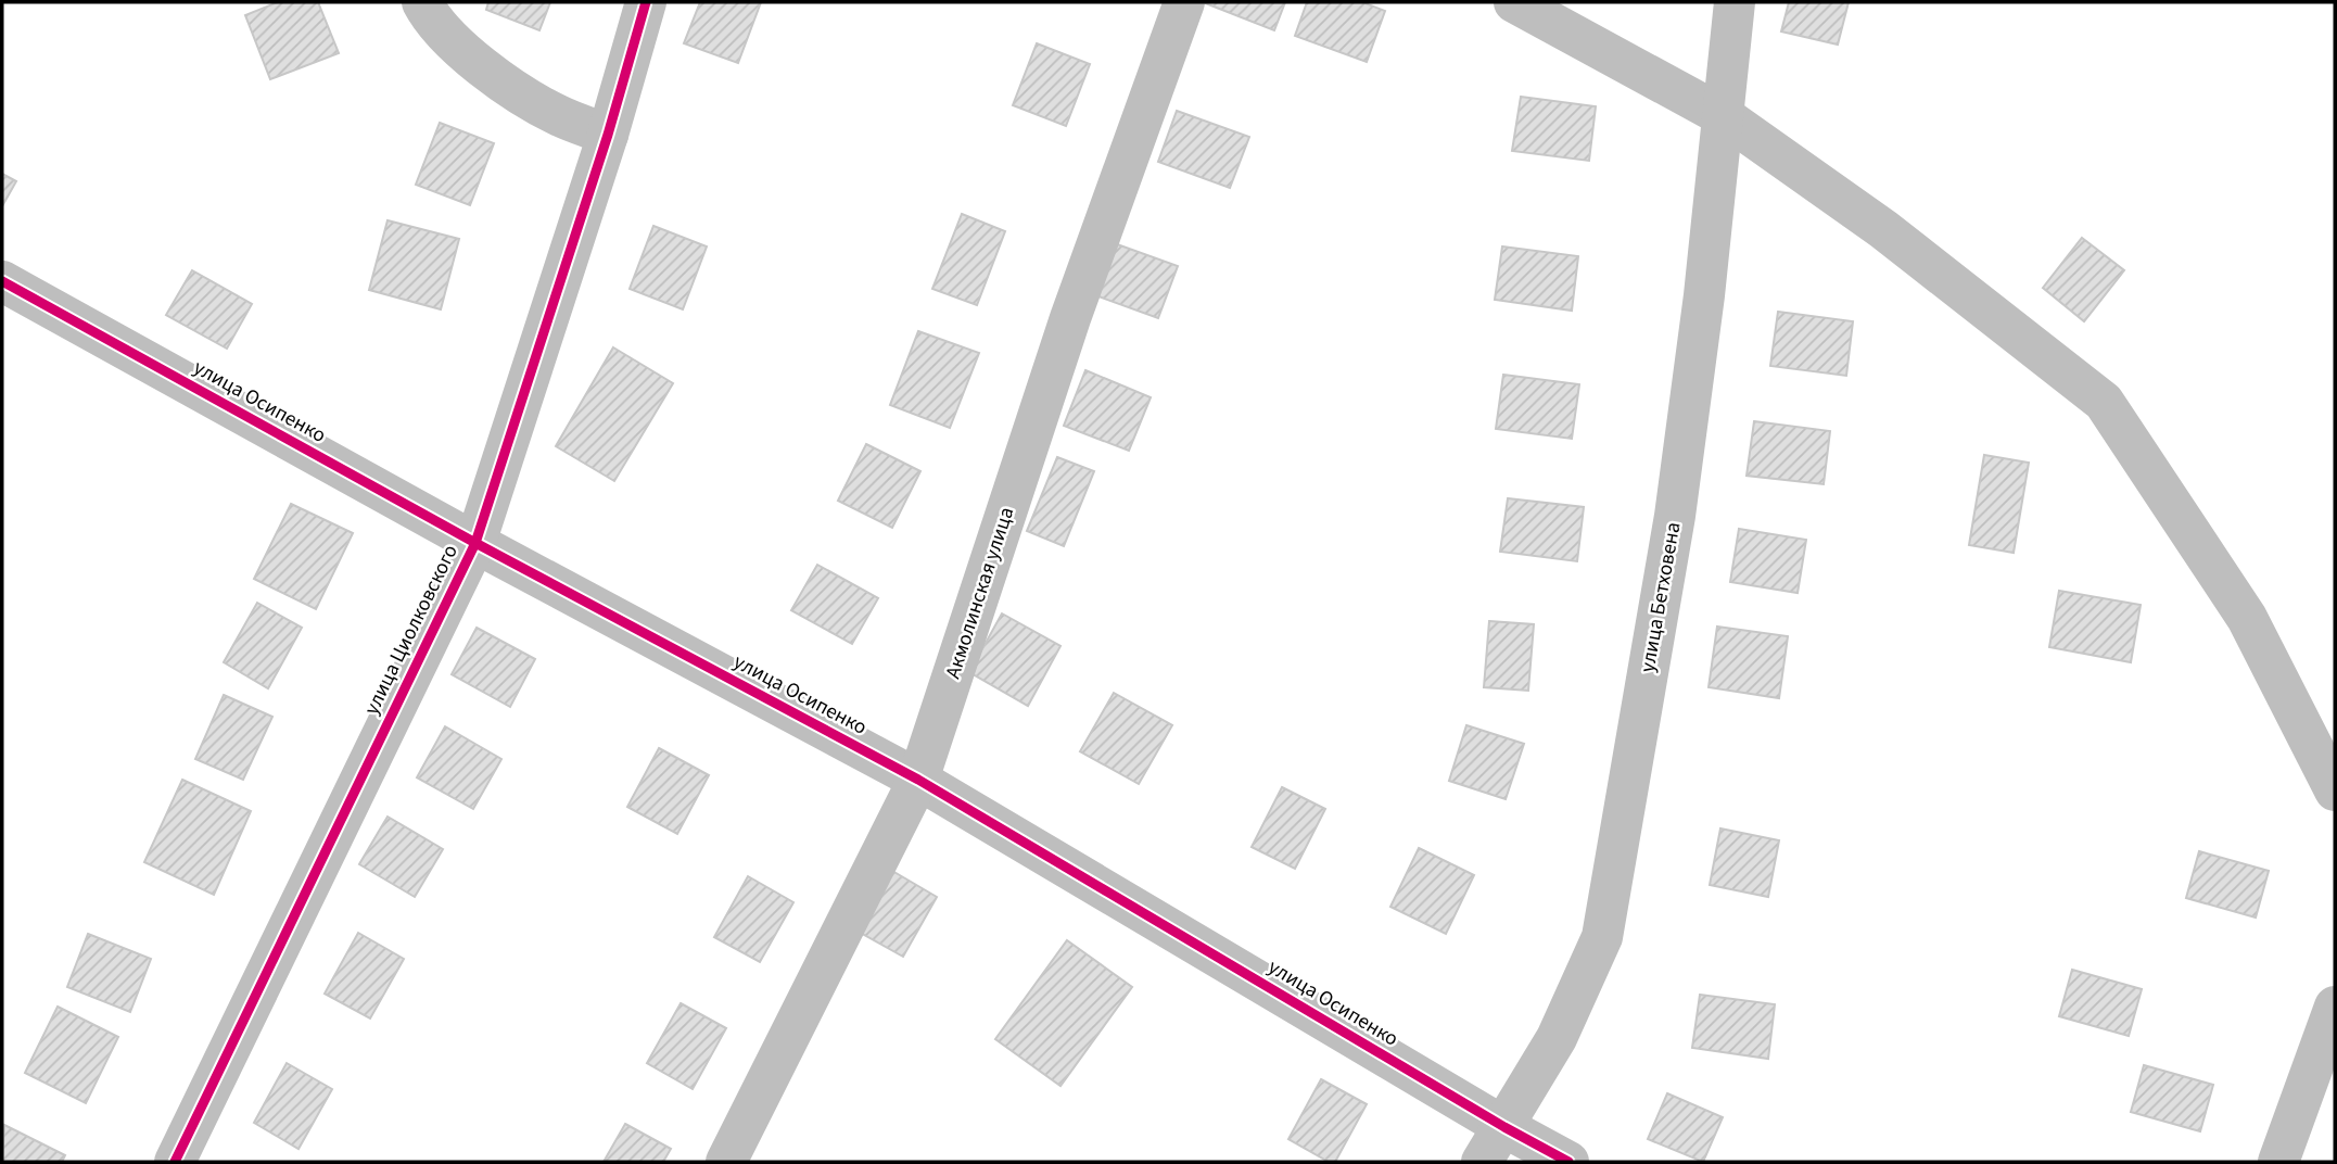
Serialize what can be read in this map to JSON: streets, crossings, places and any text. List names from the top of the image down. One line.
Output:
{"streets":{"street":["улица Осипенко","Акмолинская улица","улица Бетховена","улица Циолковского"]},"crossings":[["улица Осипенко","Акмолинская улица"],["улица Осипенко","улица Бетховена"],["улица Осипенко","улица Циолковского"]]}
